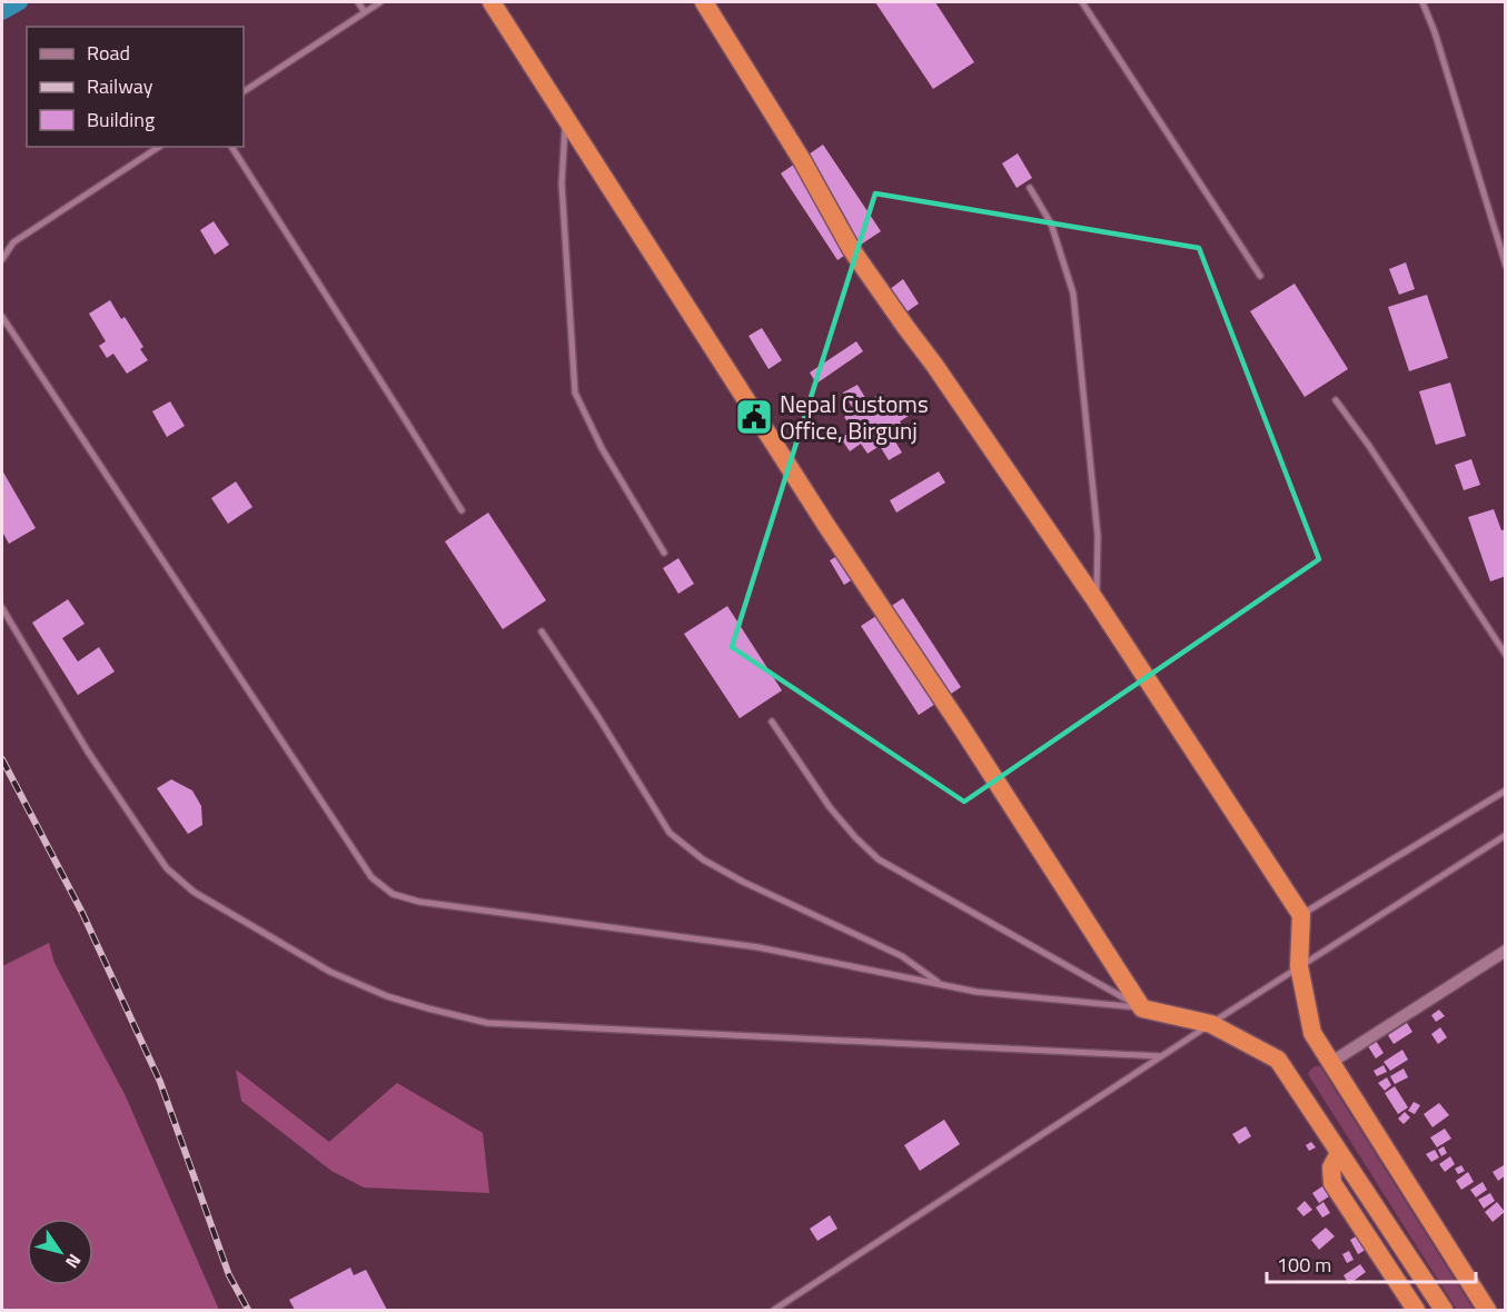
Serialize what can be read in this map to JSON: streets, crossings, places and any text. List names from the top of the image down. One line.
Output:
{"places":{"public building":["Nepal Customs Office, Birgunj"]},"legend":["Road","Railway","Building"],"scale_bar":"100 m","north":"bottom right"}
